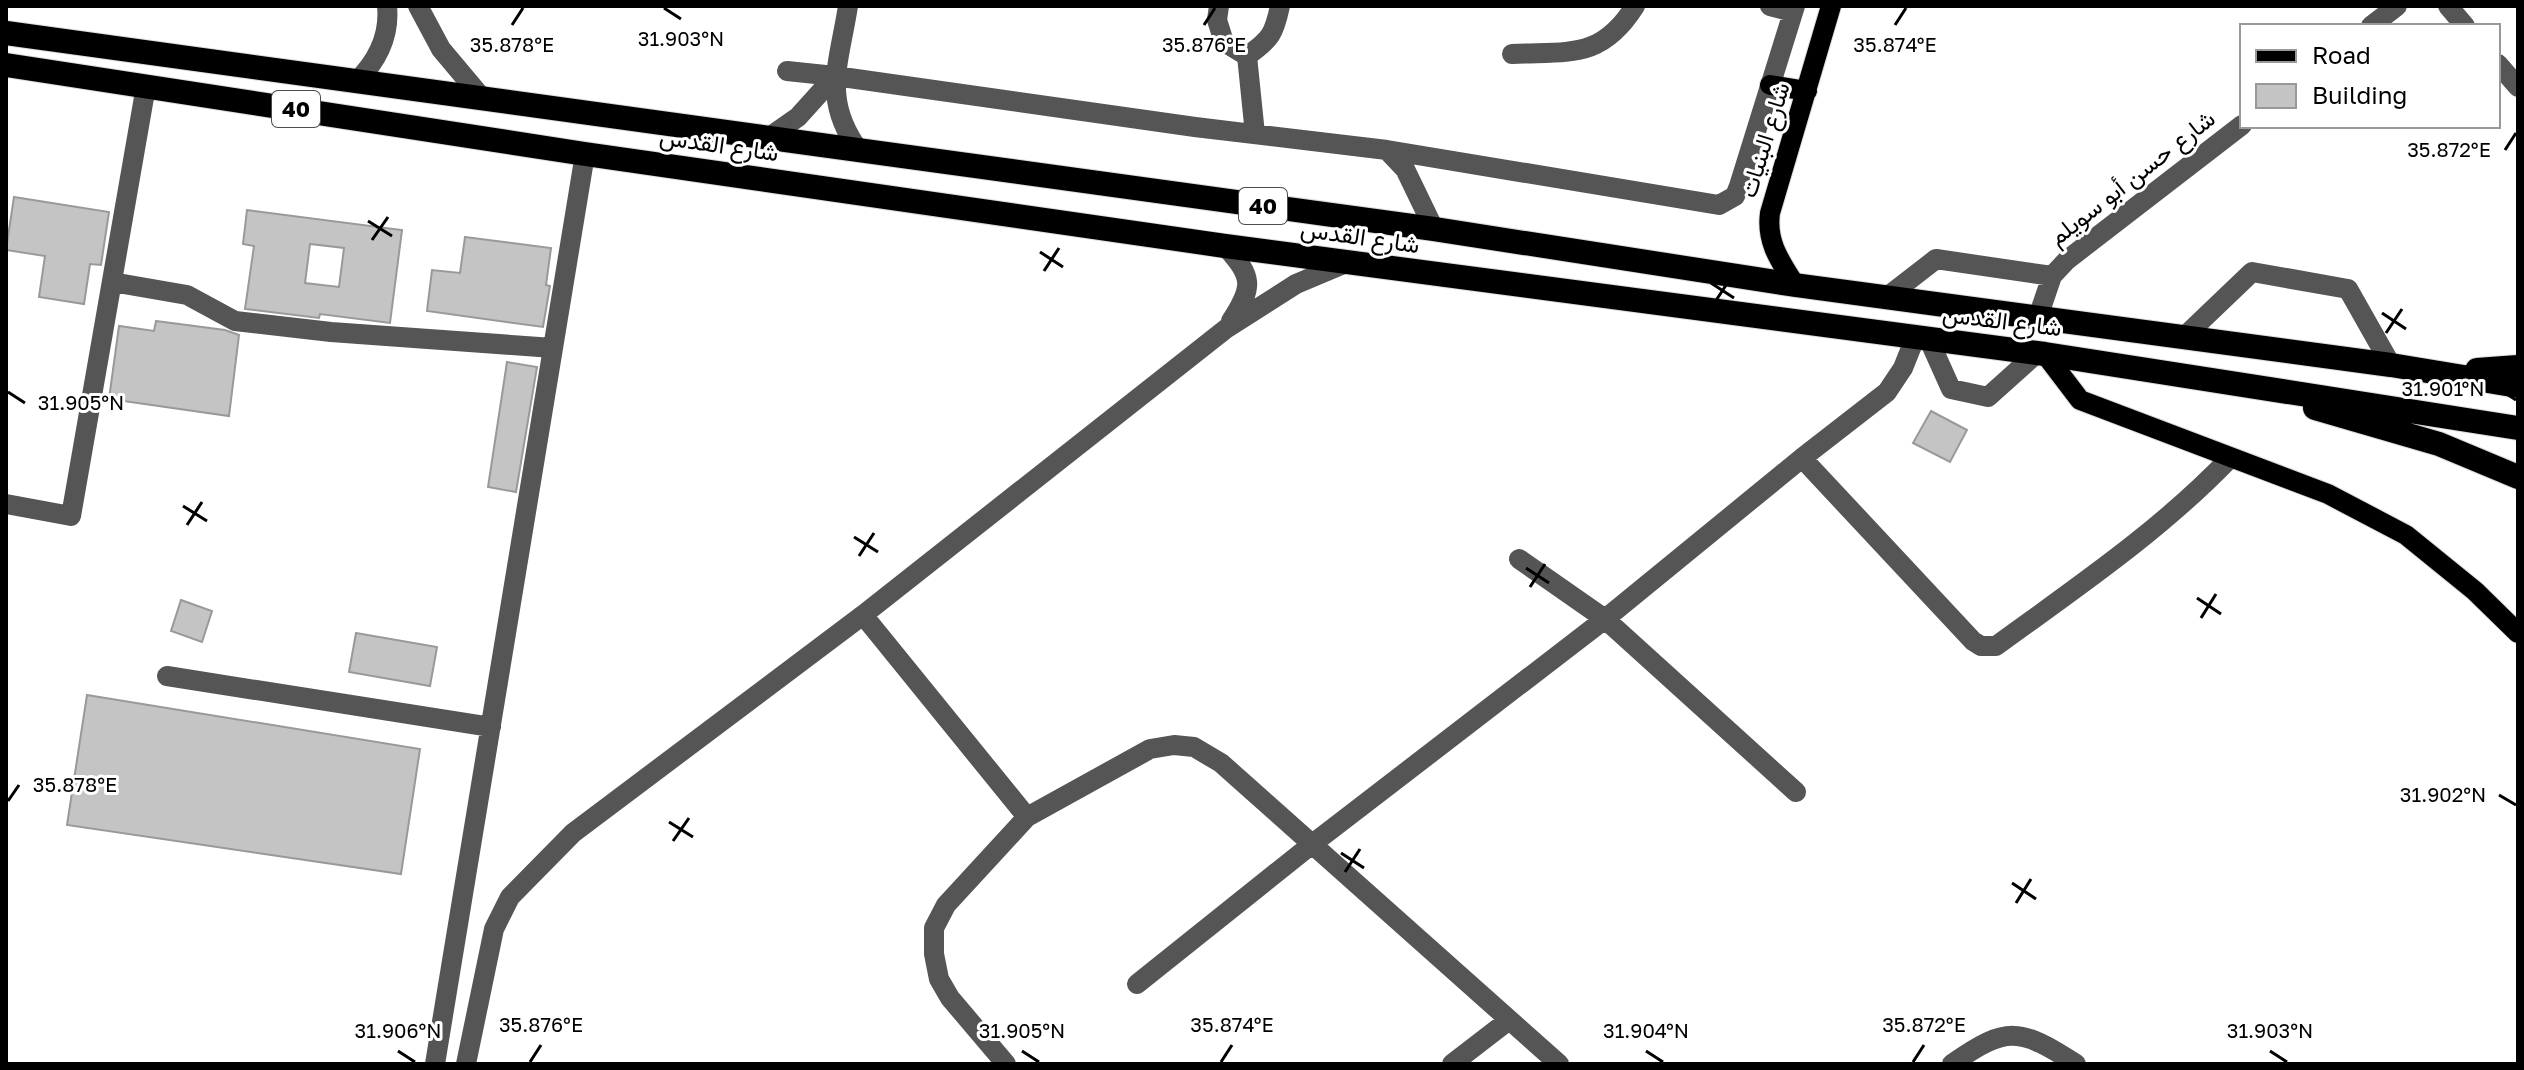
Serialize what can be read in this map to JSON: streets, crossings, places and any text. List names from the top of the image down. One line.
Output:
{"streets":{"highway":["40","شارع القدس"],"main road":["شارع البنيات"],"street":["شارع حسن أبو سويلم"]},"crossings":[["شارع البنيات","شارع القدس"],["شارع القدس","شارع حسن أبو سويلم"]],"legend":["Road","Building"],"coordinates":["31.903°N","35.878°E","35.876°E","35.874°E","35.872°E","31.901°N","31.905°N","31.902°N","31.906°N","31.904°N"]}
